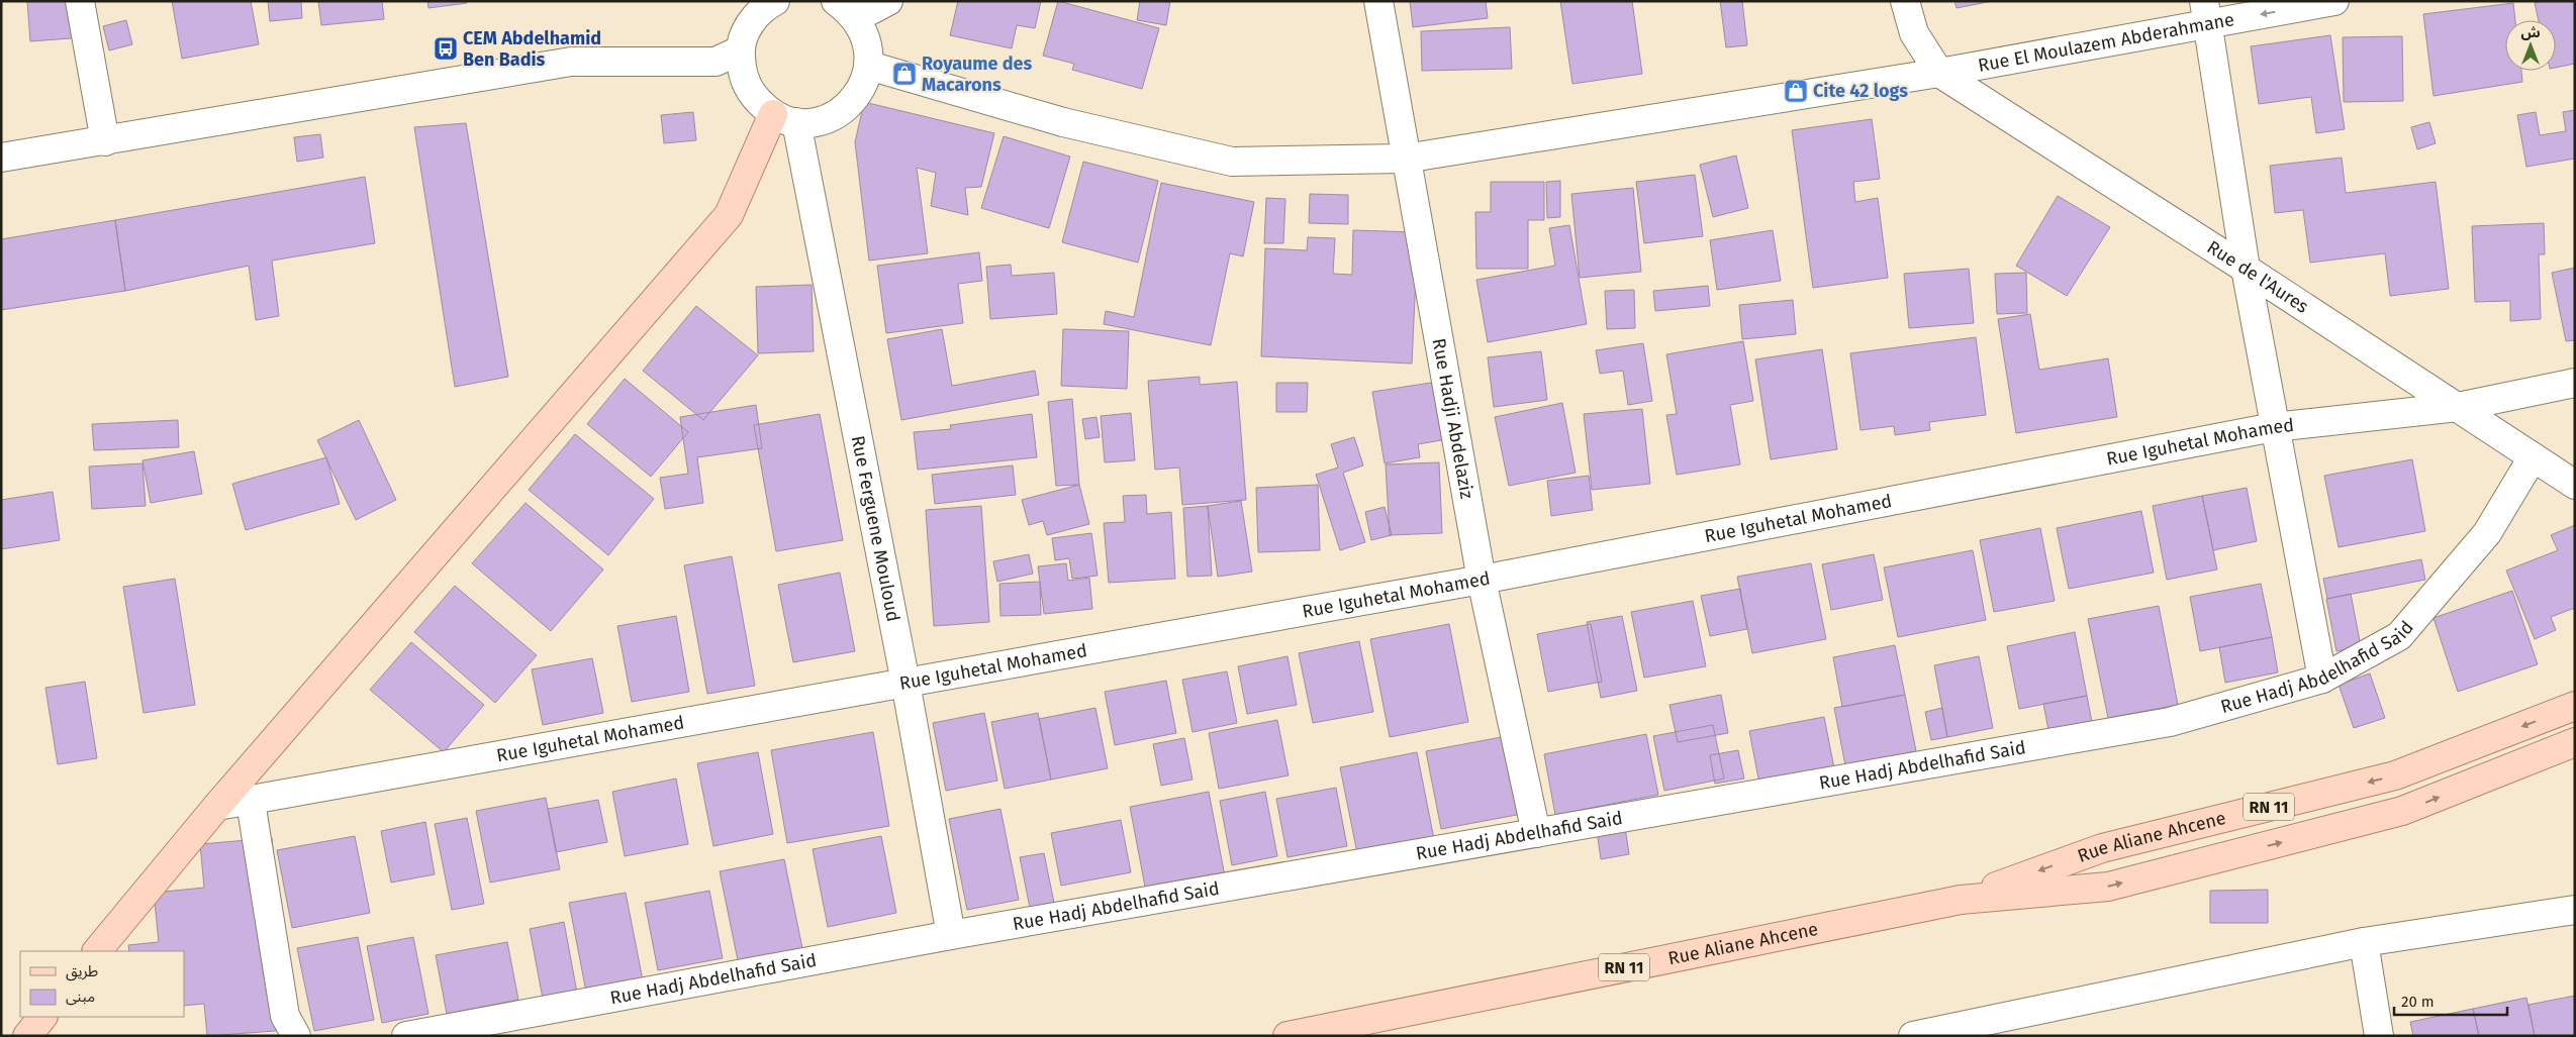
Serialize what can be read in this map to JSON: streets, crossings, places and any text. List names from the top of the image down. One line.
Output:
{"streets":{"main road":["RN 11","Rue Aliane Ahcene"],"street":["Rue El Moulazem Abderahmane","Rue de l'Aures","Rue Hadji Abdelaziz","Rue Iguhetal Mohamed","Rue Ferguene Mouloud","Rue Hadj Abdelhafid Said"]},"crossings":[["Rue El Moulazem Abderahmane","Rue de l'Aures"],["Rue El Moulazem Abderahmane","Rue Hadji Abdelaziz"],["Rue de l'Aures","Rue Iguhetal Mohamed"],["Rue de l'Aures","Rue Hadj Abdelhafid Said"],["Rue Hadji Abdelaziz","Rue Iguhetal Mohamed"],["Rue Hadji Abdelaziz","Rue Hadj Abdelhafid Said"],["Rue Iguhetal Mohamed","Rue Ferguene Mouloud"],["Rue Ferguene Mouloud","Rue Hadj Abdelhafid Said"]],"places":{"bus stop":["CEM Abdelhamid Ben Badis"],"shop":["Royaume des Macarons","Cite 42 logs"]},"legend":["طريق","مبنى"],"scale_bar":"20 m","north":"top"}
